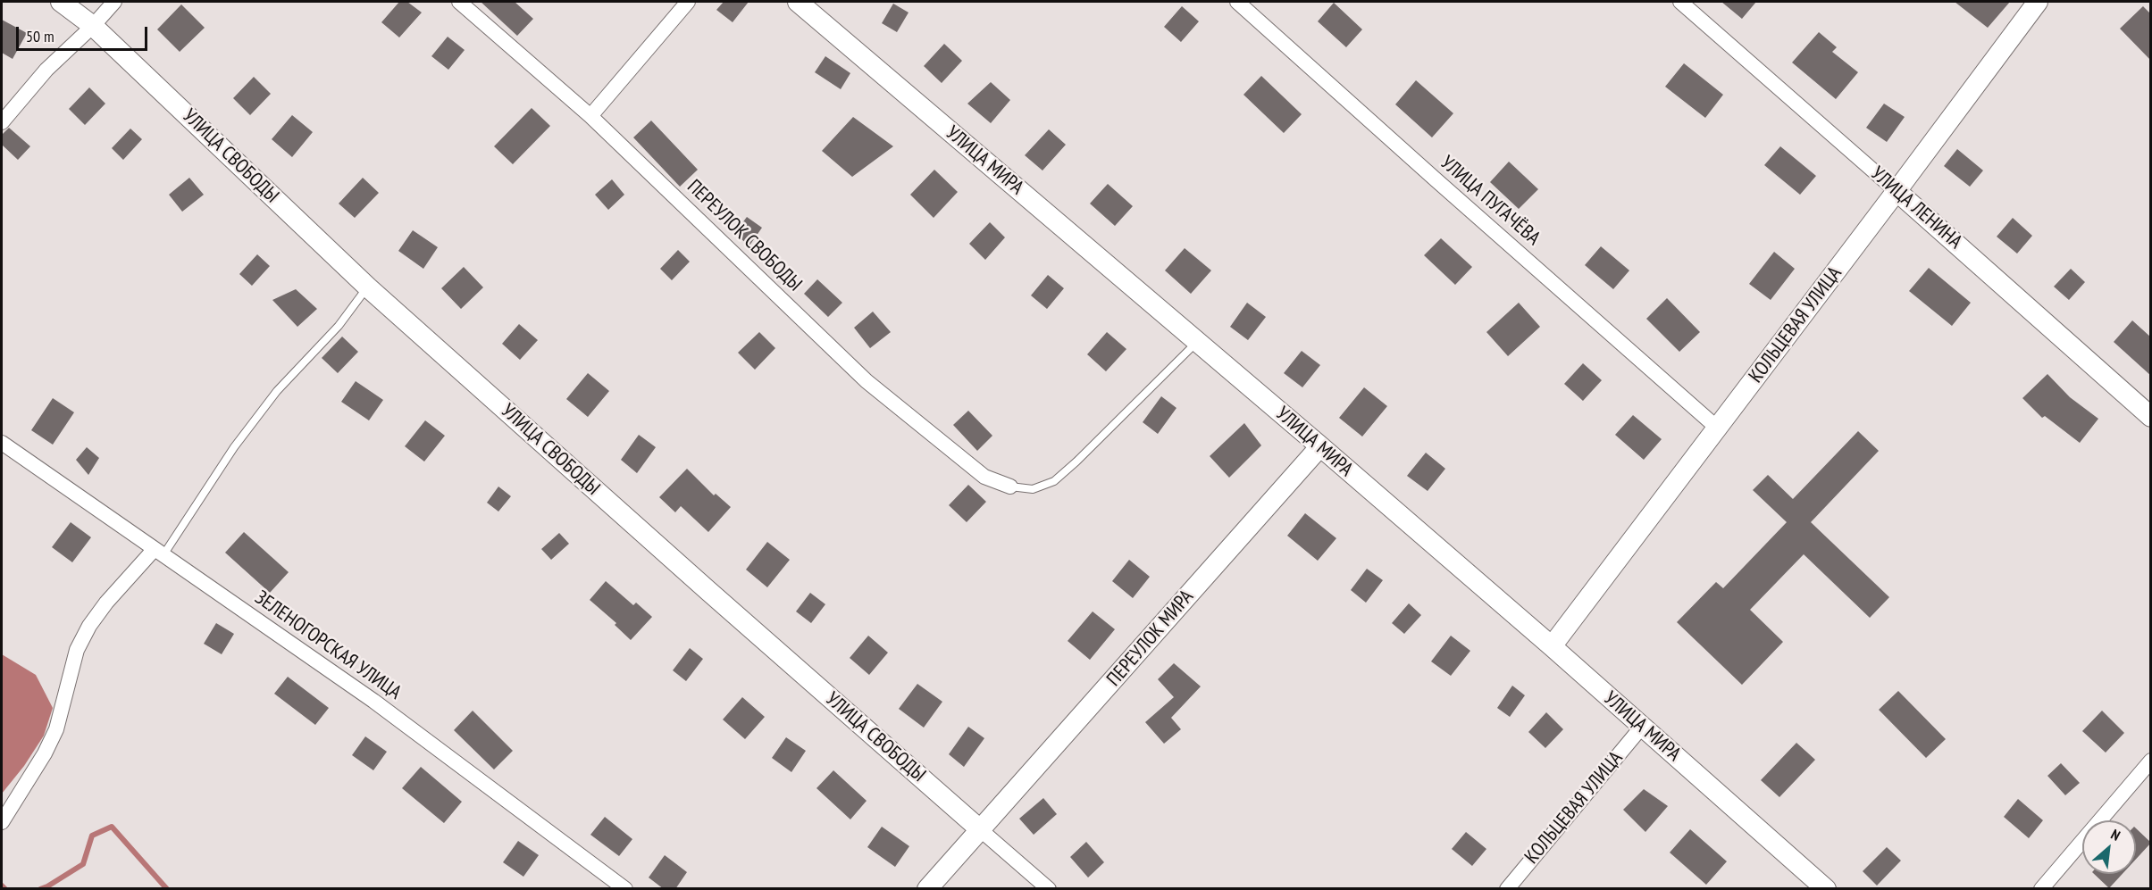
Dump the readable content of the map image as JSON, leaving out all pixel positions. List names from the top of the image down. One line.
{"streets":{"street":["УЛИЦА СВОБОДЫ","УЛИЦА МИРА","УЛИЦА ПУГАЧЁВА","УЛИЦА ЛЕНИНА","ПЕРЕУЛОК СВОБОДЫ","КОЛЬЦЕВАЯ УЛИЦА","ПЕРЕУЛОК МИРА","ЗЕЛЕНОГОРСКАЯ УЛИЦА"]},"crossings":[["УЛИЦА СВОБОДЫ","ПЕРЕУЛОК МИРА"],["УЛИЦА МИРА","КОЛЬЦЕВАЯ УЛИЦА"],["УЛИЦА МИРА","ПЕРЕУЛОК МИРА"],["УЛИЦА ПУГАЧЁВА","КОЛЬЦЕВАЯ УЛИЦА"],["УЛИЦА ЛЕНИНА","КОЛЬЦЕВАЯ УЛИЦА"]],"scale_bar":"50 m","north":"top right"}
